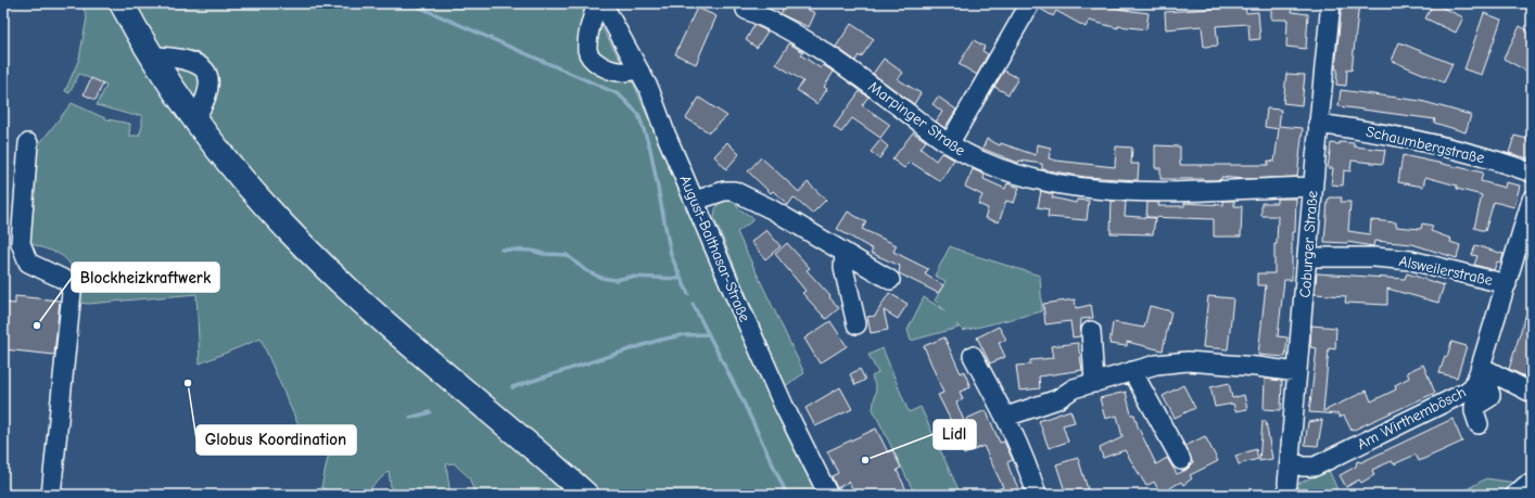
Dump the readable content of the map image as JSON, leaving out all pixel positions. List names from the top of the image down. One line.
{"streets":{"street":["Marpinger Straße","Schaumbergstraße","Coburger Straße","August-Balthasar-Straße","Alsweilerstraße","Am Wirthembösch"]},"crossings":[["Marpinger Straße","Coburger Straße"],["Schaumbergstraße","Coburger Straße"],["Coburger Straße","Alsweilerstraße"],["Coburger Straße","Am Wirthembösch"],["Alsweilerstraße","Am Wirthembösch"]],"places":["Blockheizkraftwerk","Globus Koordination","Lidl"]}
